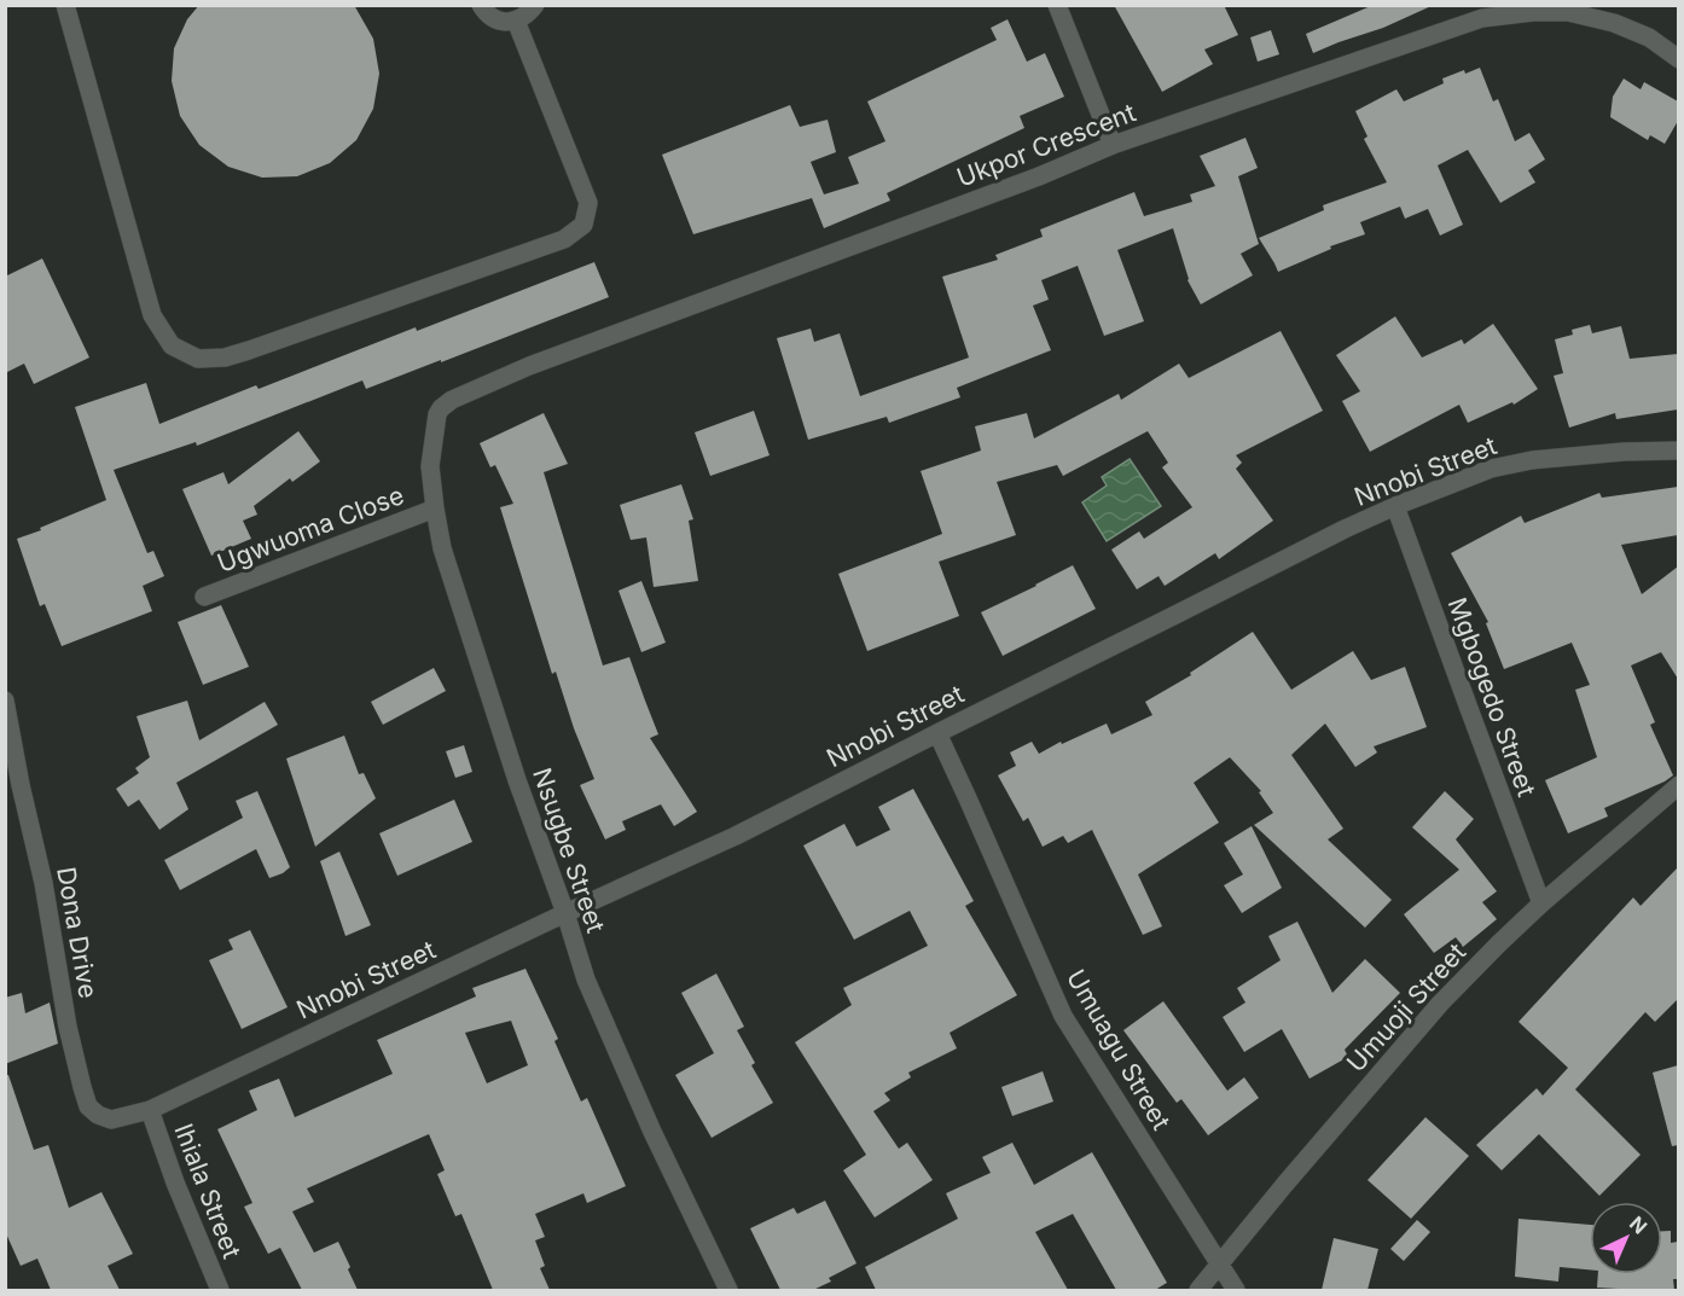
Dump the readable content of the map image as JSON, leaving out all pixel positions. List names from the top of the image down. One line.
{"streets":{"street":["Ukpor Crescent","Nnobi Street","Ugwuoma Close","Mgbogedo Street","Nsugbe Street","Dona Drive","Umuoji Street","Umuagu Street","Ihiala Street"]},"crossings":[["Ukpor Crescent","Nsugbe Street"],["Nnobi Street","Mgbogedo Street"],["Nnobi Street","Nsugbe Street"],["Nnobi Street","Dona Drive"],["Nnobi Street","Umuagu Street"],["Nnobi Street","Ihiala Street"],["Ugwuoma Close","Nsugbe Street"],["Mgbogedo Street","Umuoji Street"],["Dona Drive","Ihiala Street"],["Umuoji Street","Umuagu Street"]],"north":"top right"}
